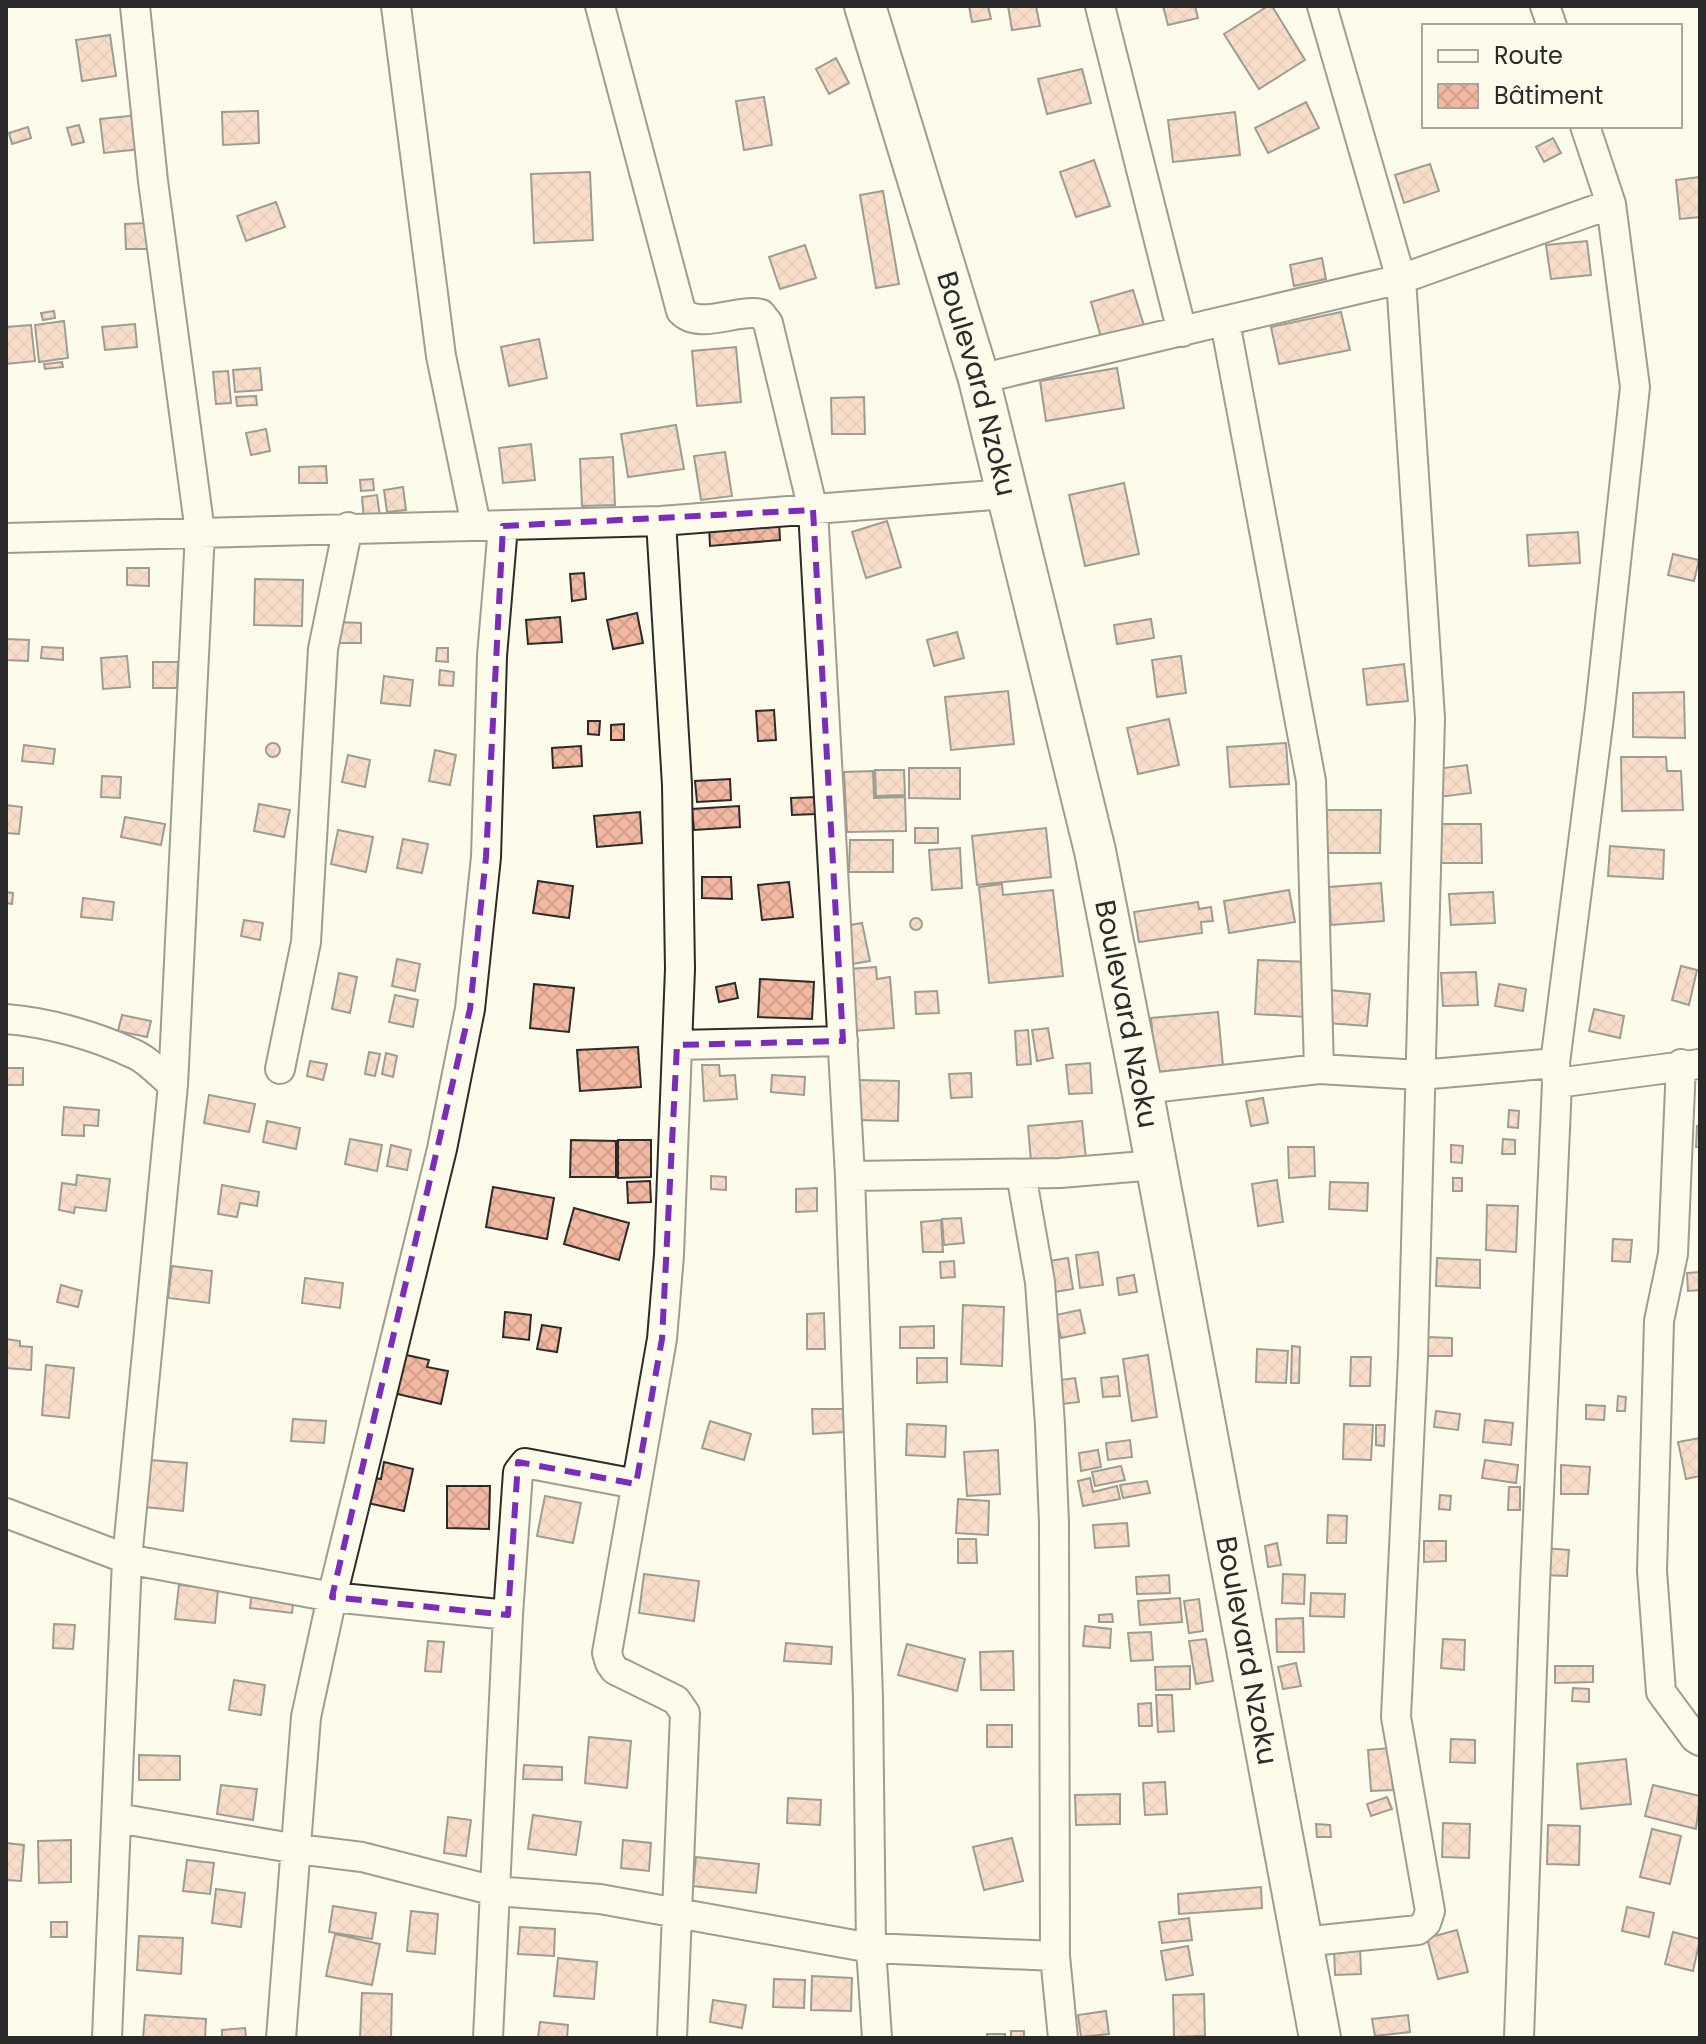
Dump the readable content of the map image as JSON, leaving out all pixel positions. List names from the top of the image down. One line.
{"streets":{"street":["Boulevard Nzoku"]},"legend":["Route","Bâtiment"]}
